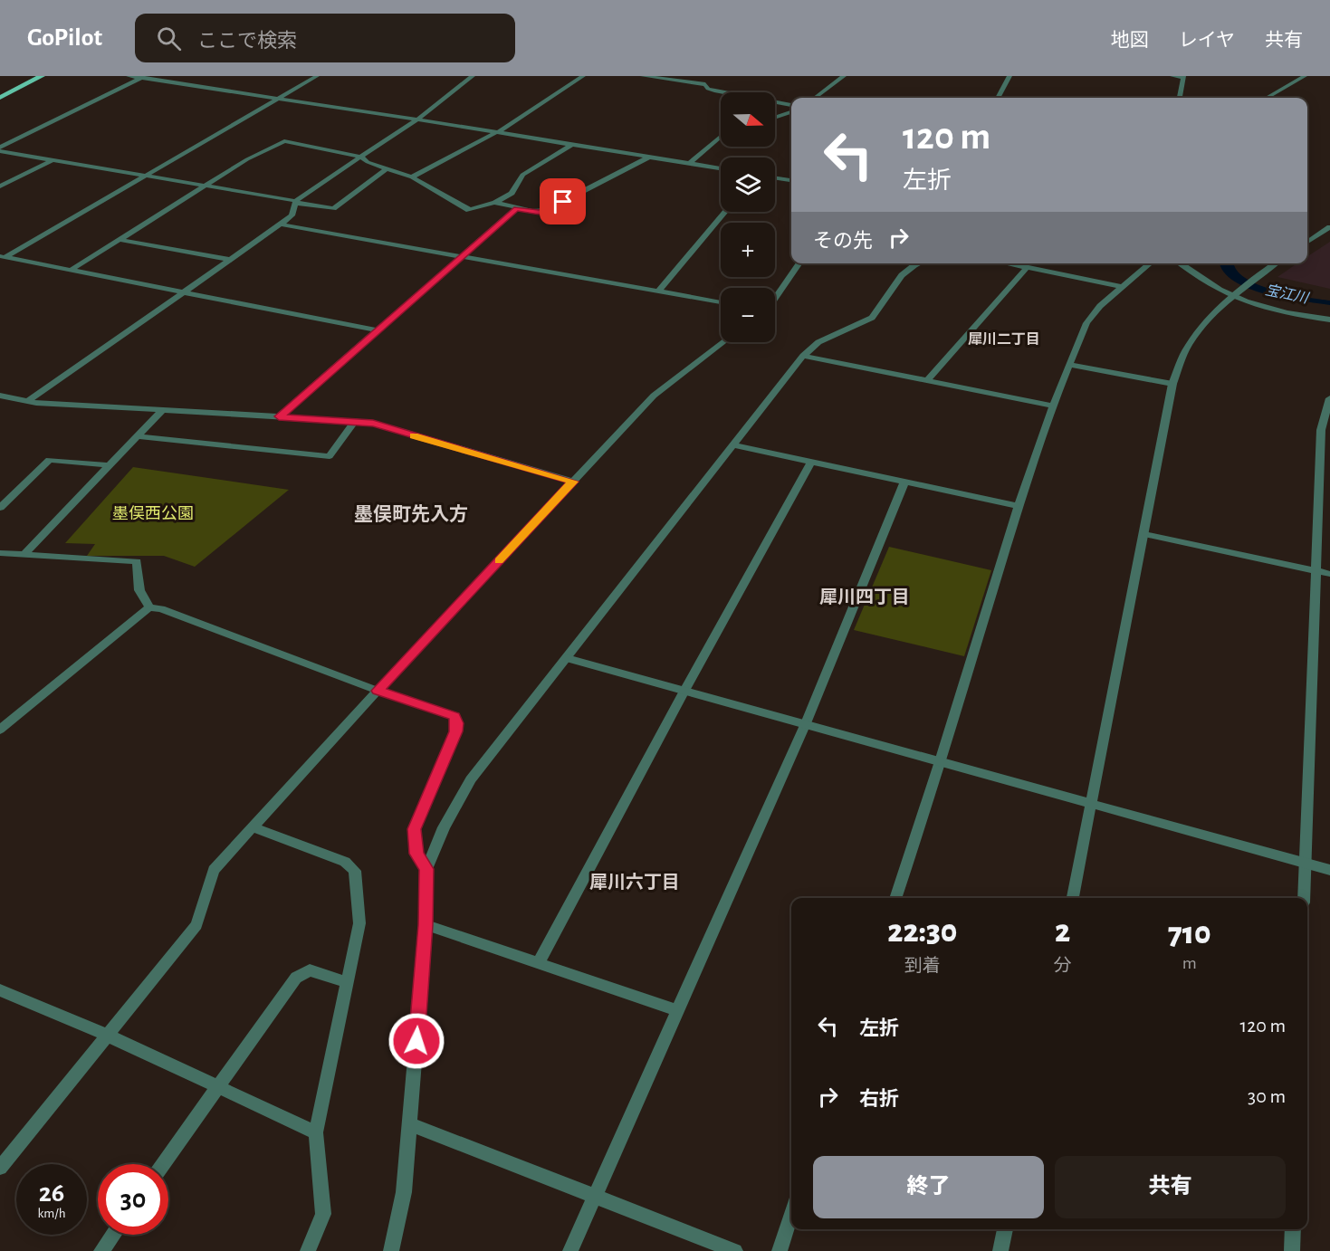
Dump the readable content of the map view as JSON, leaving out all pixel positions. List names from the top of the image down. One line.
{"districts":["犀川二丁目","墨俣町先入方","犀川四丁目","犀川六丁目"],"water":["宝江川"],"parks":["墨俣西公園"],"north":"right","page":{"header":"GoPilot","search":"ここで検索","nav":["地図","レイヤ","共有"],"map_buttons":["+","−"],"turn":["120 m","左折"],"then":"その先","eta":["22:30","到着","2","分","710","m"],"list":[{"name":"左折","value":"120 m"},{"name":"右折","value":"30 m"}],"buttons":["終了","共有"],"speed":"26 km/h","limit":"30"}}
